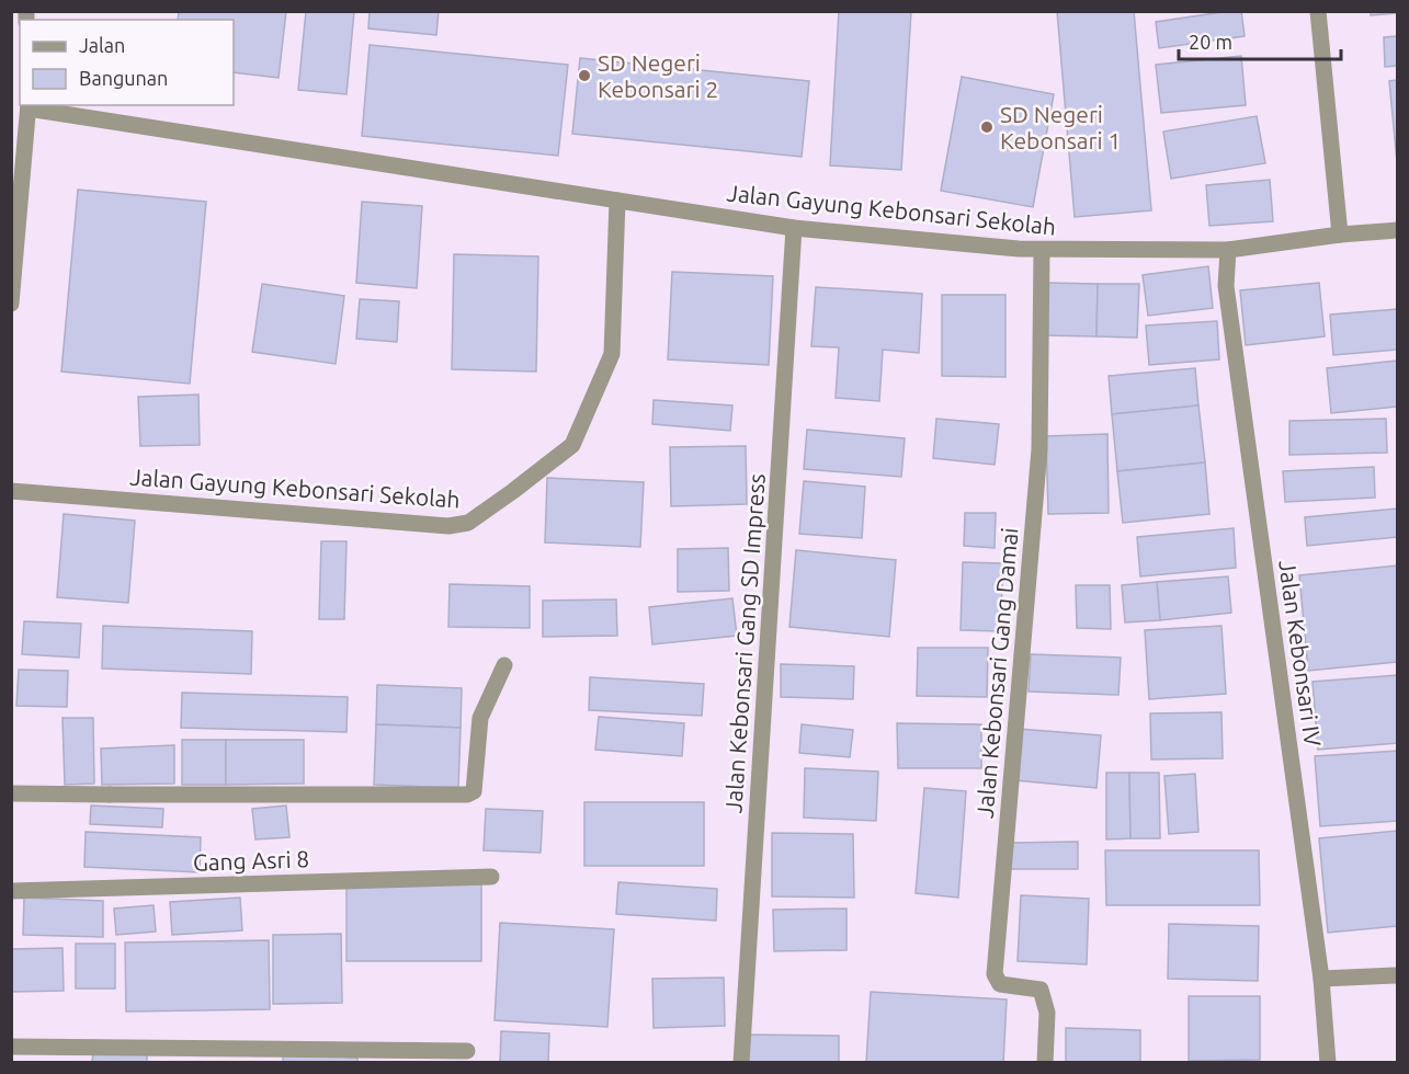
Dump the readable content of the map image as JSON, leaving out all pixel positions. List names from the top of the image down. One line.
{"streets":{"street":["Jalan Gayung Kebonsari Sekolah","Jalan Kebonsari Gang SD Impress","Jalan Kebonsari IV","Jalan Kebonsari Gang Damai","Gang Asri 8"]},"crossings":[["Jalan Gayung Kebonsari Sekolah","Jalan Kebonsari Gang SD Impress"],["Jalan Gayung Kebonsari Sekolah","Jalan Kebonsari IV"],["Jalan Gayung Kebonsari Sekolah","Jalan Kebonsari Gang Damai"]],"places":["SD Negeri Kebonsari 2","SD Negeri Kebonsari 1"],"legend":["Jalan","Bangunan"],"scale_bar":"20 m"}
